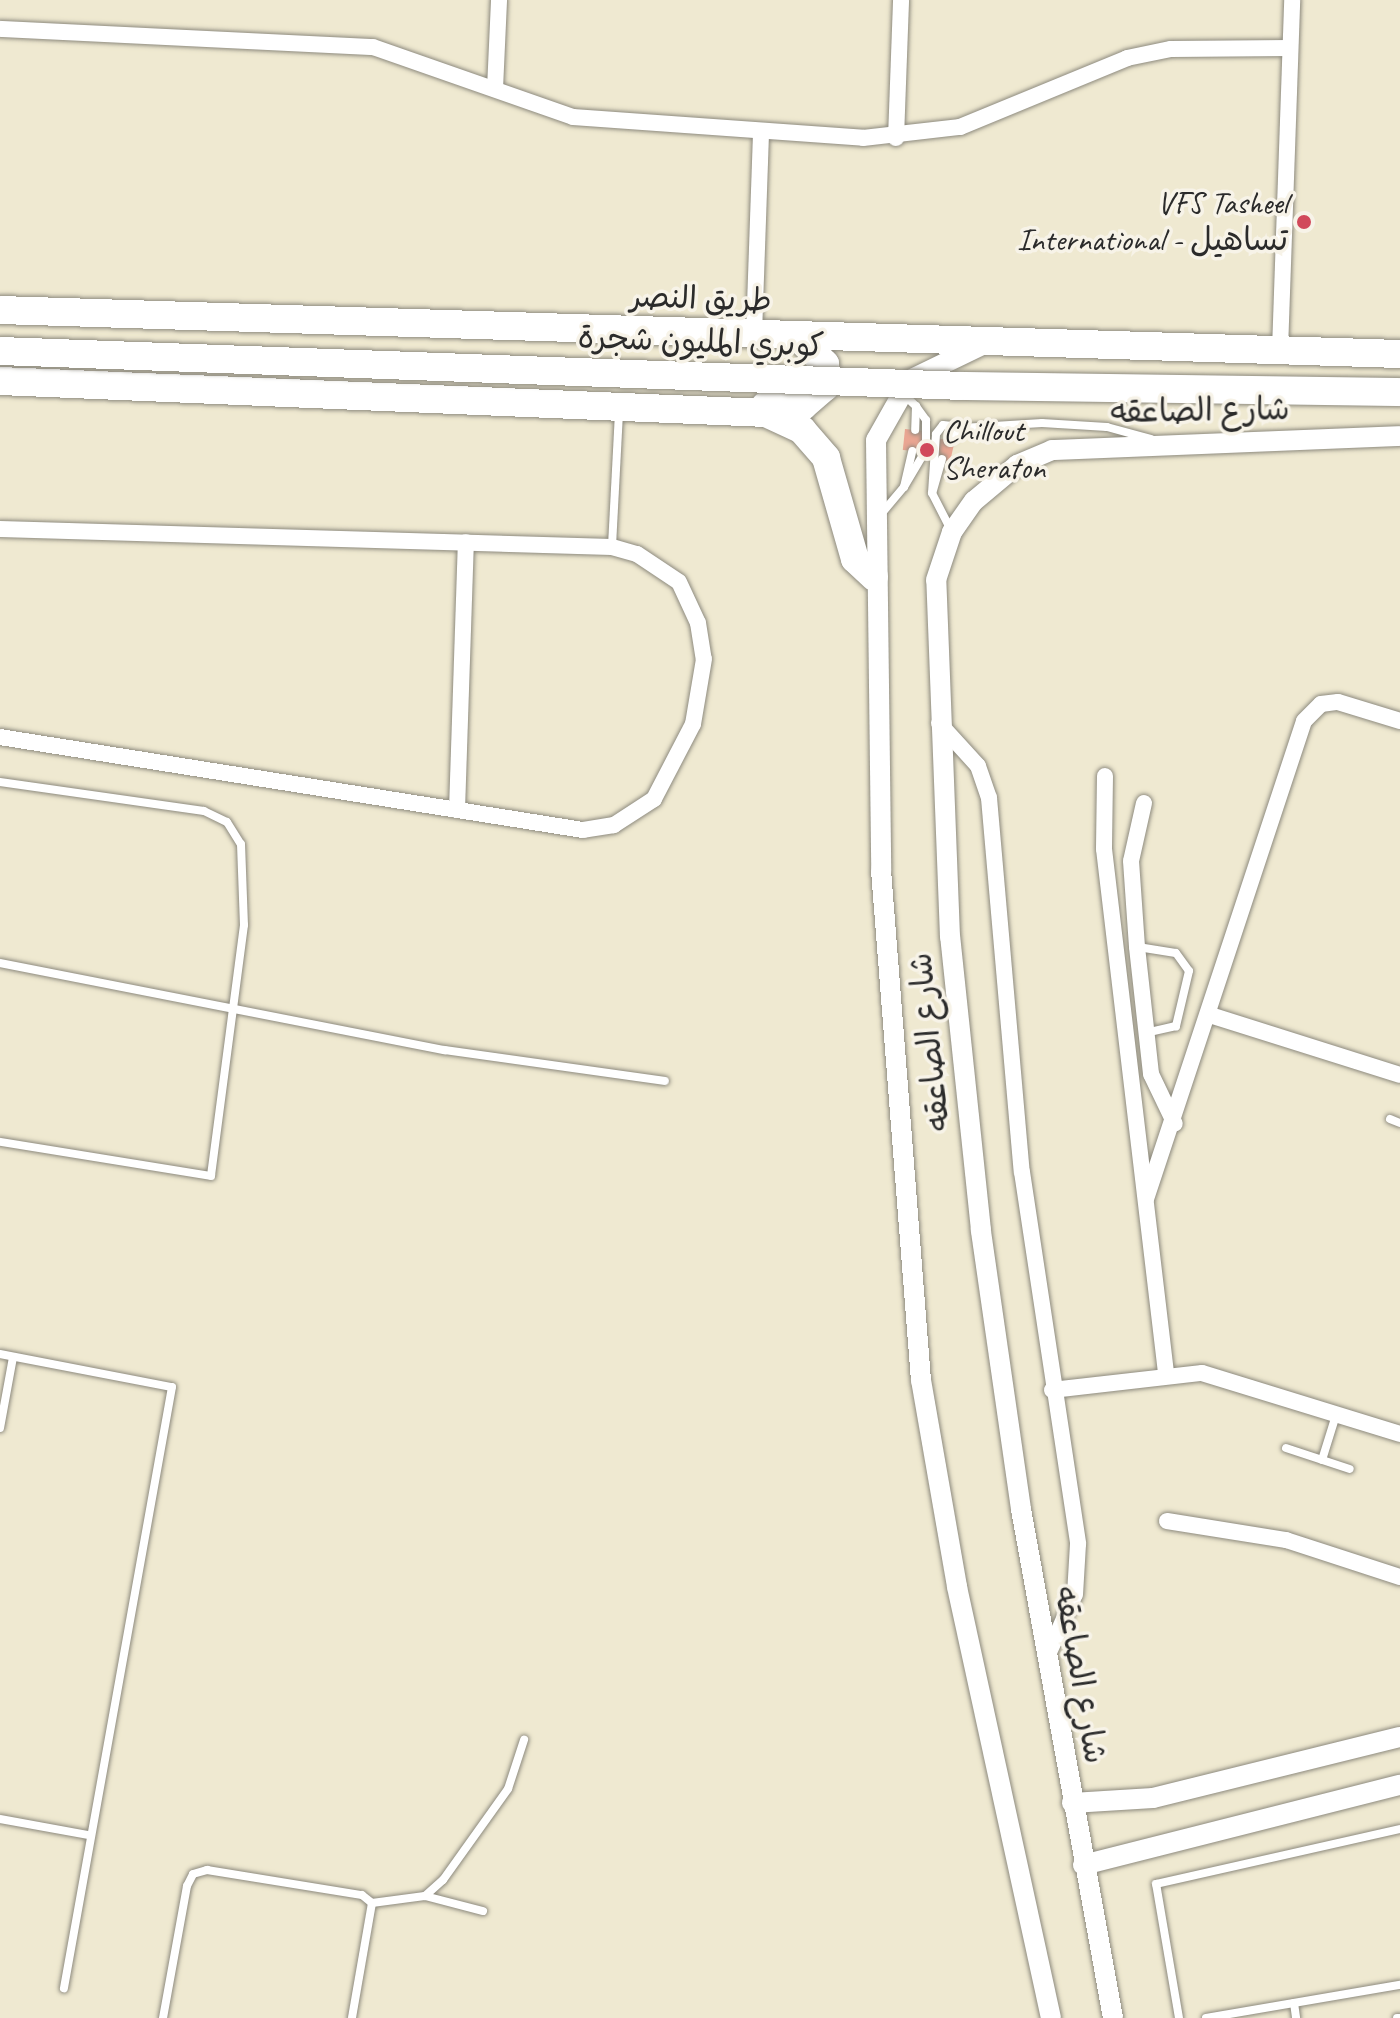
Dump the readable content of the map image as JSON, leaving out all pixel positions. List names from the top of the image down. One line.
{"streets":{"highway":["طريق النصر","كوبري المليون شجرة"],"street":["شارع الصاعقه"]},"crossings":[["طريق النصر","شارع الصاعقه"]],"places":["VFS Tasheel International - تساهيل","Chillout Sheraton"]}
